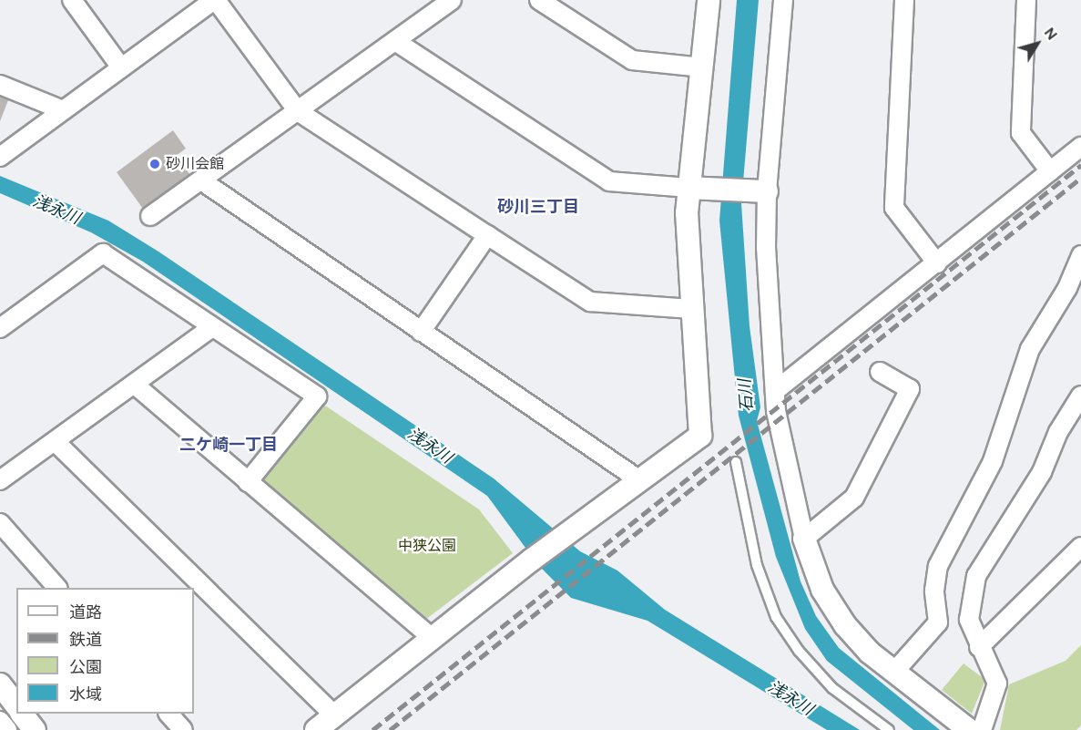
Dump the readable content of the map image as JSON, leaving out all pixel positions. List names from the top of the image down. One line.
{"districts":["砂川三丁目","二ケ崎一丁目"],"water":["浅永川","石川"],"parks":["中狭公園"],"places":["砂川会館"],"legend":["道路","鉄道","公園","水域"],"north":"top right"}
